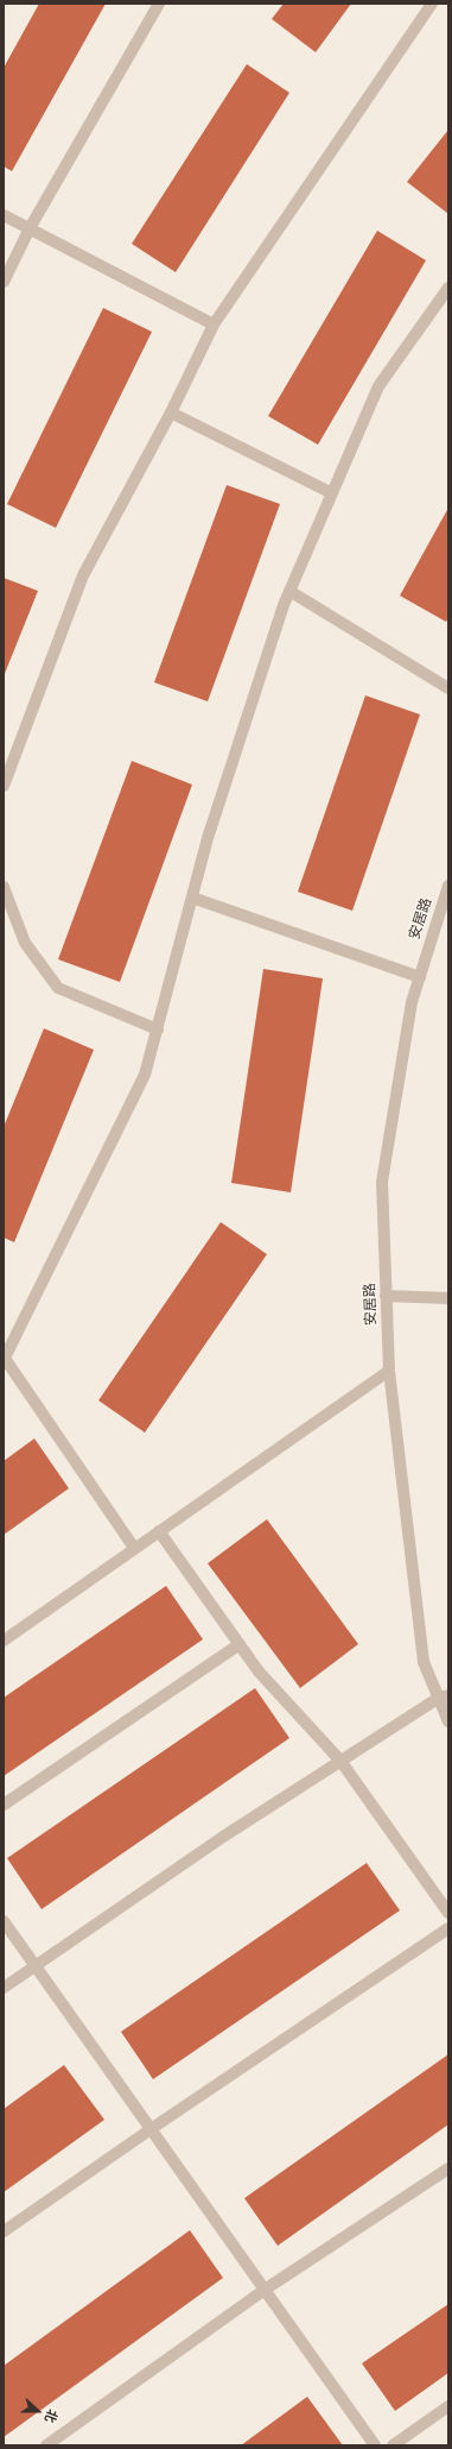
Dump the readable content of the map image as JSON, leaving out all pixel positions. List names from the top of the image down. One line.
{"streets":{"street":["安居路"]},"north":"right"}
